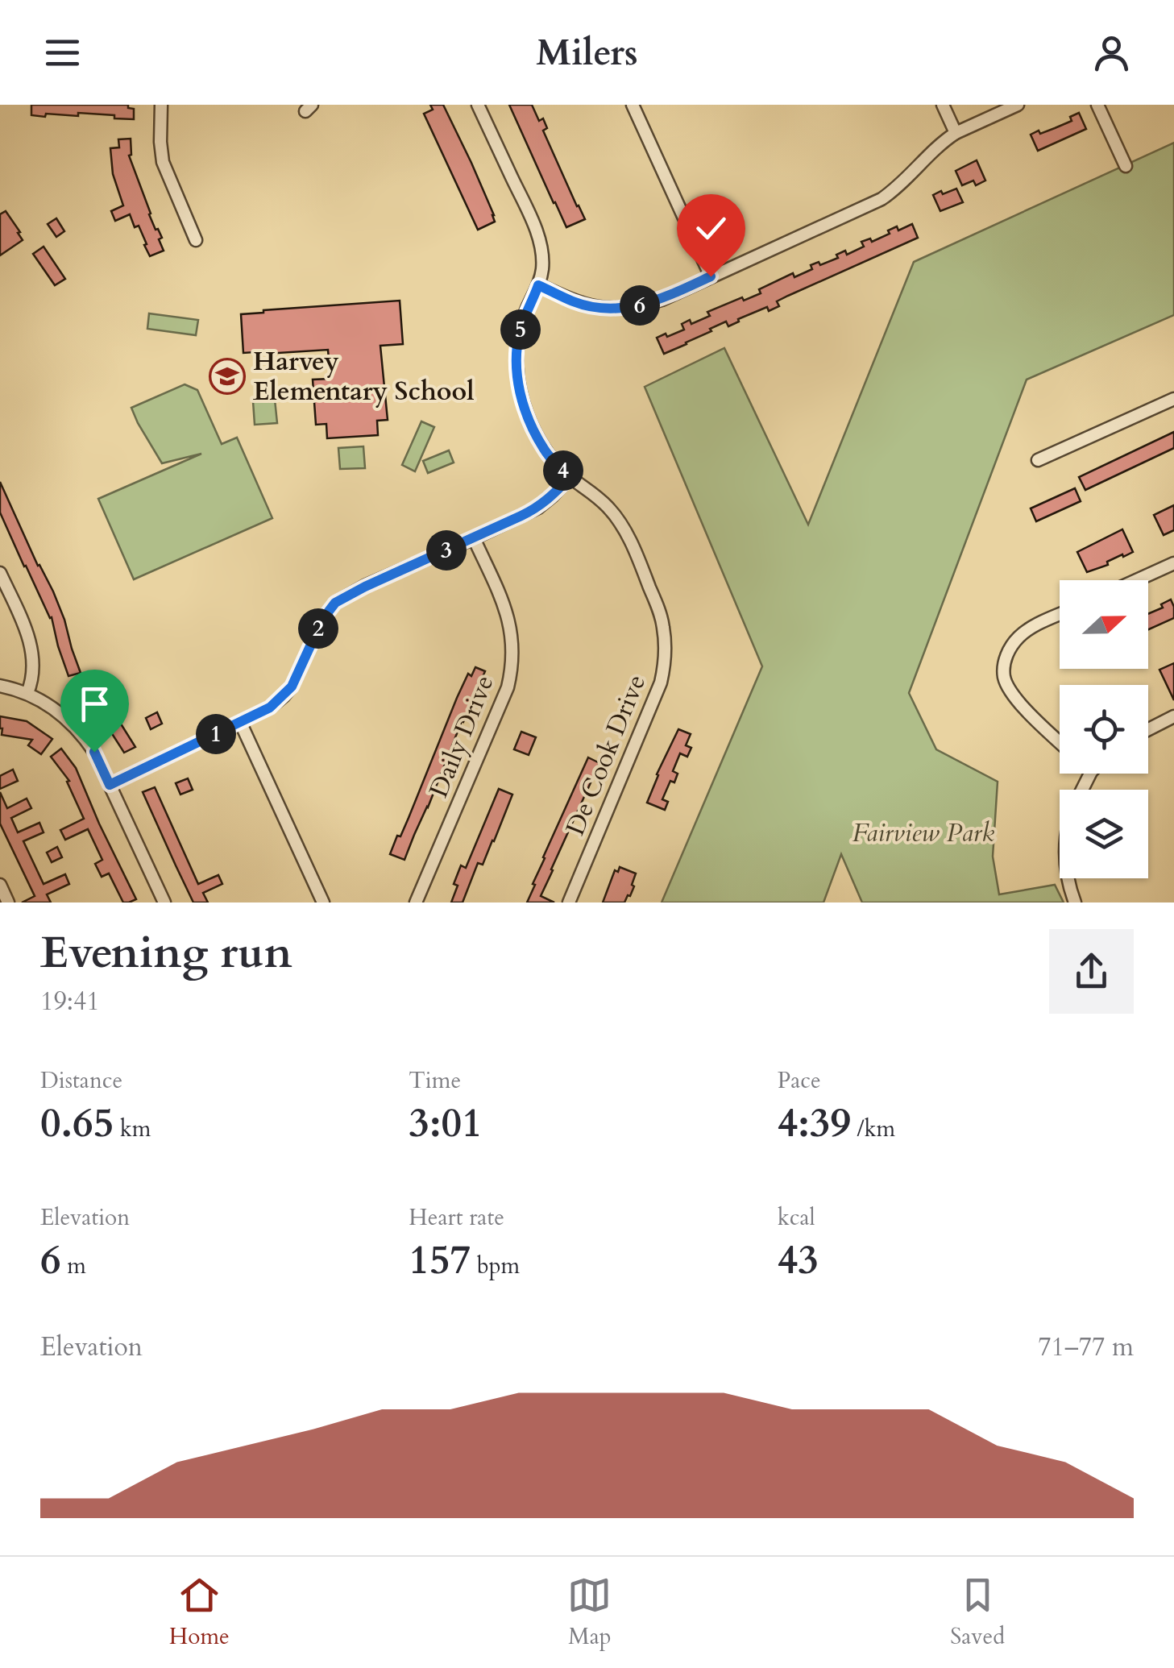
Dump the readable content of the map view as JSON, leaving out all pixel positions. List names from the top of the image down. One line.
{"streets":{"street":["Daily Drive","De Cook Drive"]},"parks":["Fairview Park"],"places":{"school or university":["Harvey Elementary School"]},"north":"right","page":{"header":"Milers","pins":["6","5","4","3","2","1"],"heading":["Evening run","19:41"],"stats":[["Distance","0.65 km"],["Time","3:01"],["Pace","4:39 /km"],["Elevation","6 m"],["Heart rate","157 bpm"],["kcal","43"]],"chart":["Elevation","71–77 m"],"tabs":["Home","Map","Saved"]}}
